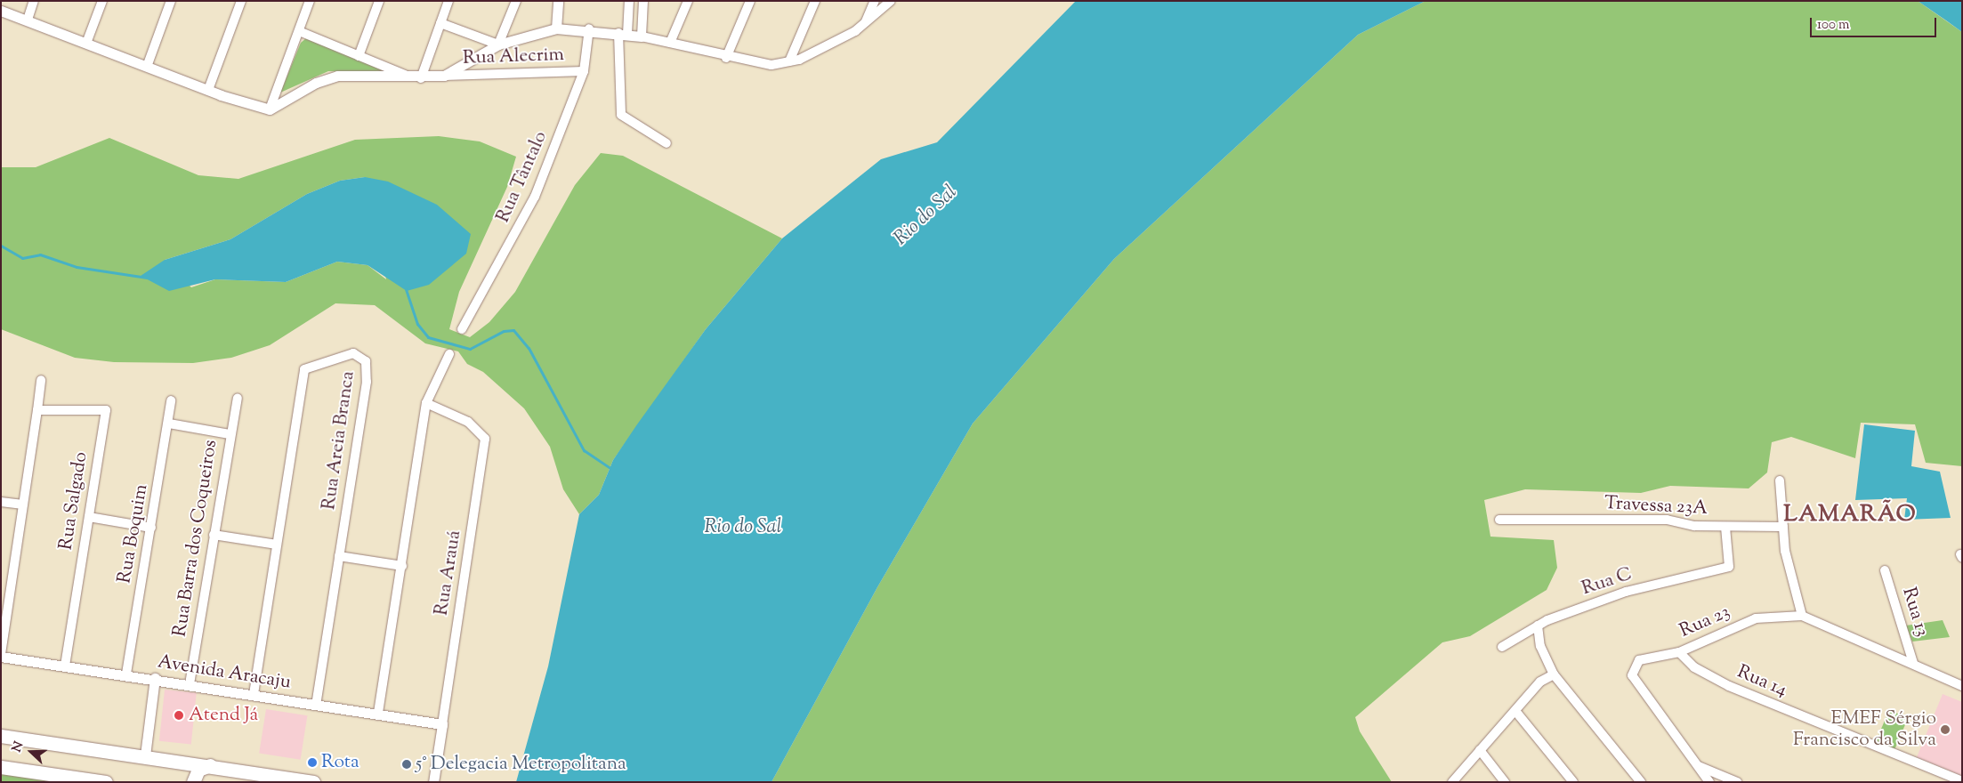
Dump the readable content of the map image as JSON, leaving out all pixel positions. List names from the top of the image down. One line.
{"streets":{"street":["Rua Alecrim","Rua Tântalo","Rua Areia Branca","Rua Salgado","Travessa 23A","Rua Boquim","Rua Barra dos Coqueiros","Rua Arauá","Rua C","Rua 13","Rua 23","Avenida Aracaju","Rua 14"]},"crossings":[["Rua Alecrim","Rua Tântalo"],["Rua Areia Branca","Avenida Aracaju"],["Rua Salgado","Avenida Aracaju"],["Travessa 23A","Rua C"],["Rua Boquim","Avenida Aracaju"],["Rua Barra dos Coqueiros","Avenida Aracaju"],["Rua Arauá","Avenida Aracaju"],["Rua 23","Rua 14"]],"districts":["LAMARÃO"],"water":["Rio do Sal"],"places":["Atend Já","EMEF Sérgio Francisco da Silva","Rota","5° Delegacia Metropolitana"],"scale_bar":"100 m","north":"left"}
